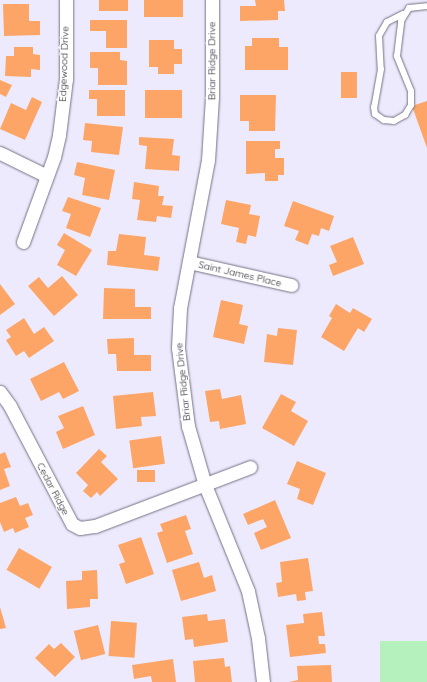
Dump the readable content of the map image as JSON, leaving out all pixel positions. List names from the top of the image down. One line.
{"streets":{"street":["Briar Ridge Drive","Edgewood Drive","Saint James Place","Cedar Ridge"]},"crossings":[["Briar Ridge Drive","Saint James Place"],["Briar Ridge Drive","Cedar Ridge"]]}
